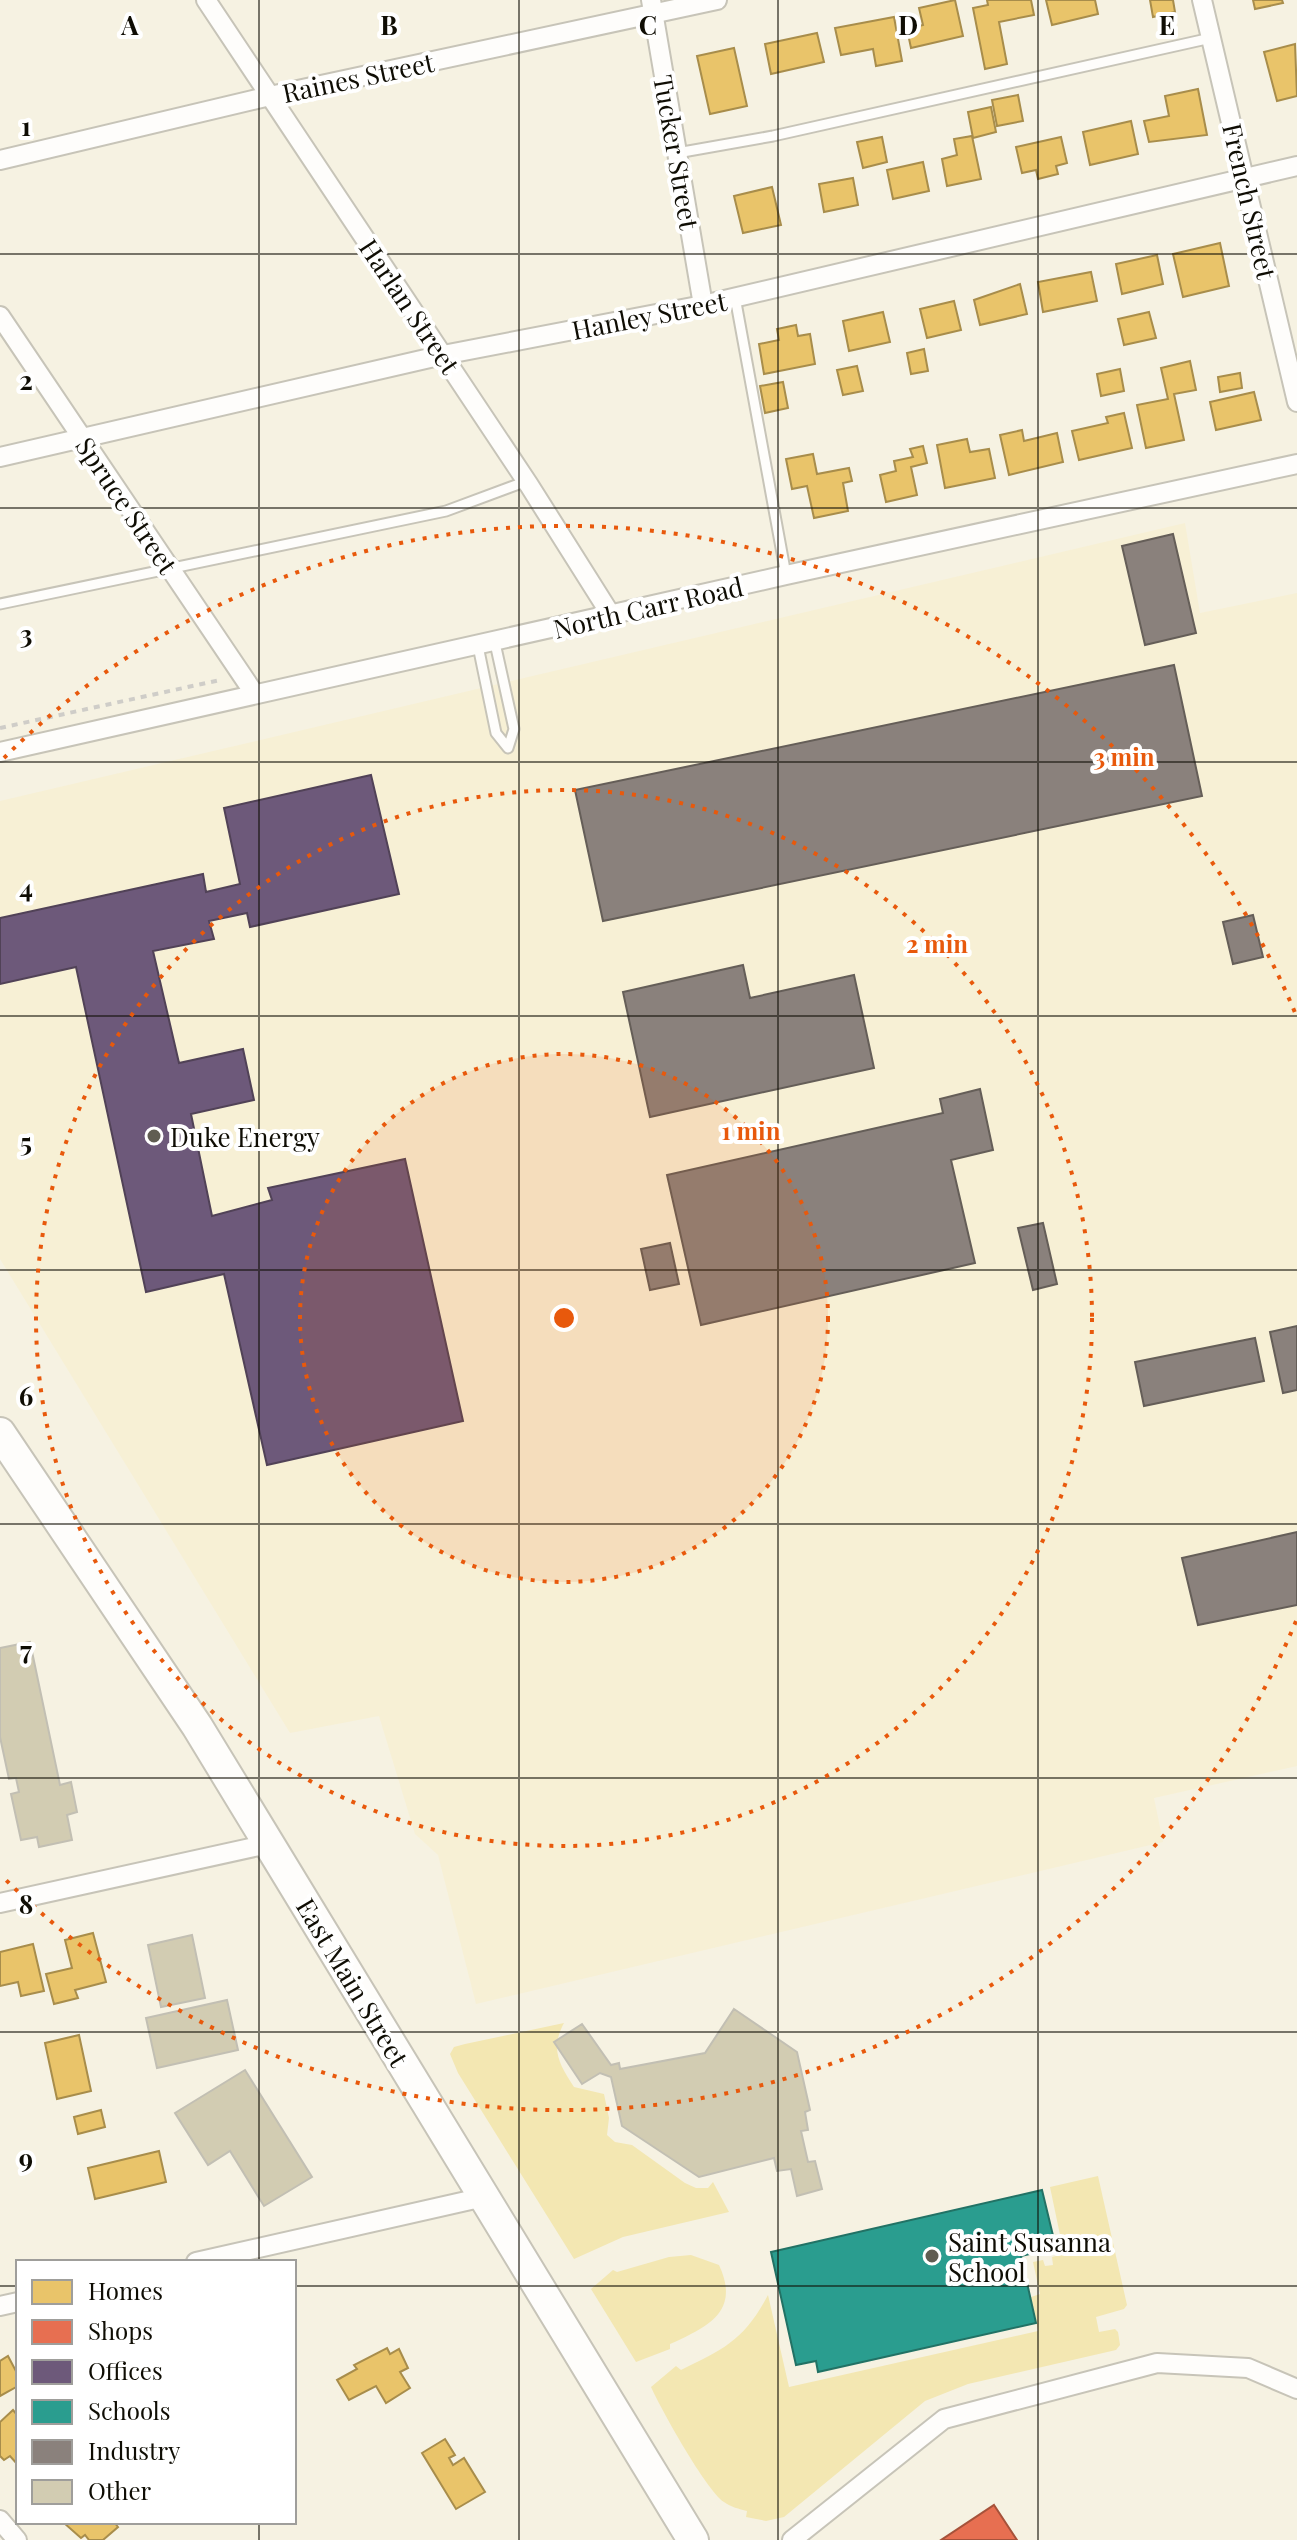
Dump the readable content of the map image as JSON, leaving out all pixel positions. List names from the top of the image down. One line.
{"streets":{"main road":["East Main Street"],"street":["Raines Street","Tucker Street","French Street","Harlan Street","Hanley Street","Spruce Street","North Carr Road"]},"crossings":[["Raines Street","Tucker Street"],["Raines Street","Harlan Street"],["Tucker Street","Hanley Street"],["French Street","Hanley Street"],["Harlan Street","Hanley Street"],["Harlan Street","North Carr Road"],["Hanley Street","Spruce Street"],["Spruce Street","North Carr Road"]],"places":["Duke Energy","Saint Susanna School"],"legend":["Homes","Shops","Offices","Schools","Industry","Other"],"grid":{"columns":["A","B","C","D","E"],"rows":["1","2","3","4","5","6","7","8","9"]},"rings":["3 min","2 min","1 min"]}
